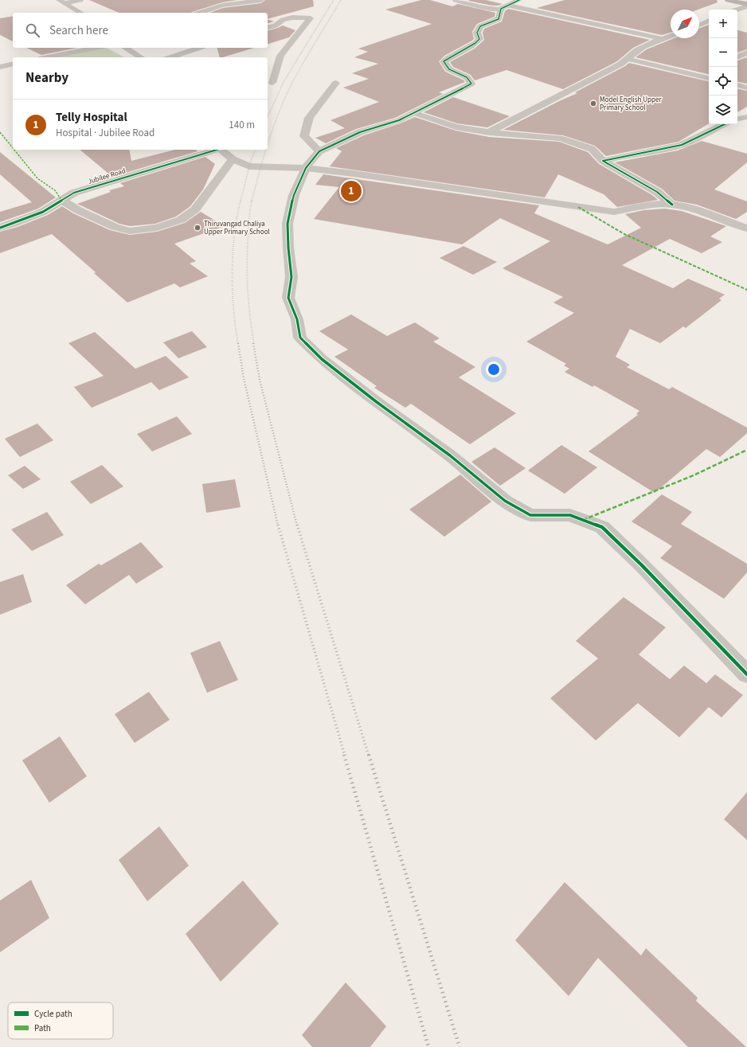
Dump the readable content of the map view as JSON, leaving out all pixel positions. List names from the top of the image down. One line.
{"streets":{"street":["Jubilee Road"]},"places":["Model English Upper Primary School","Thiruvangad Chaliya Upper Primary School"],"legend":["Cycle path","Path"],"north":"top right","page":{"map_buttons":["+","−"],"search":"Search here","heading":"Nearby","list":[{"mark":"1","name":"Telly Hospital","note":"Hospital · Jubilee Road","value":"140 m"}],"pins":"1"}}
